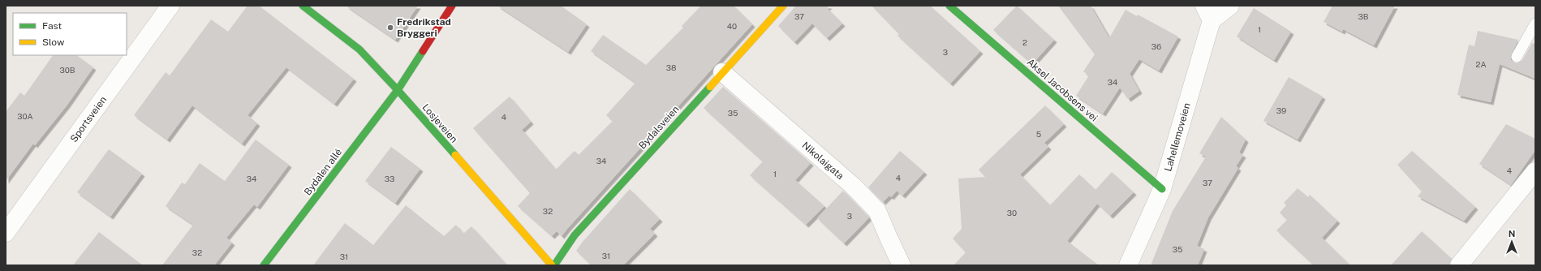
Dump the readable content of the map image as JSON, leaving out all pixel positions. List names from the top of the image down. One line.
{"streets":{"street":["Aksel Jacobsens vei","Sportsveien","Losjeveien","Bydalsveien","Lahellemoveien","Nikolaigata","Bydalen allé"]},"crossings":[["Aksel Jacobsens vei","Lahellemoveien"],["Losjeveien","Bydalen allé"],["Bydalsveien","Nikolaigata"]],"places":["Fredrikstad Bryggeri"],"house_numbers":["37","3B","40","1","2","36","3","2A","38","30B","34","39","35","30A","4","5","34","4","1","4","34","33","37","32","30","3","35","32","31","31"],"legend":["Fast","Slow"],"north":"top"}
